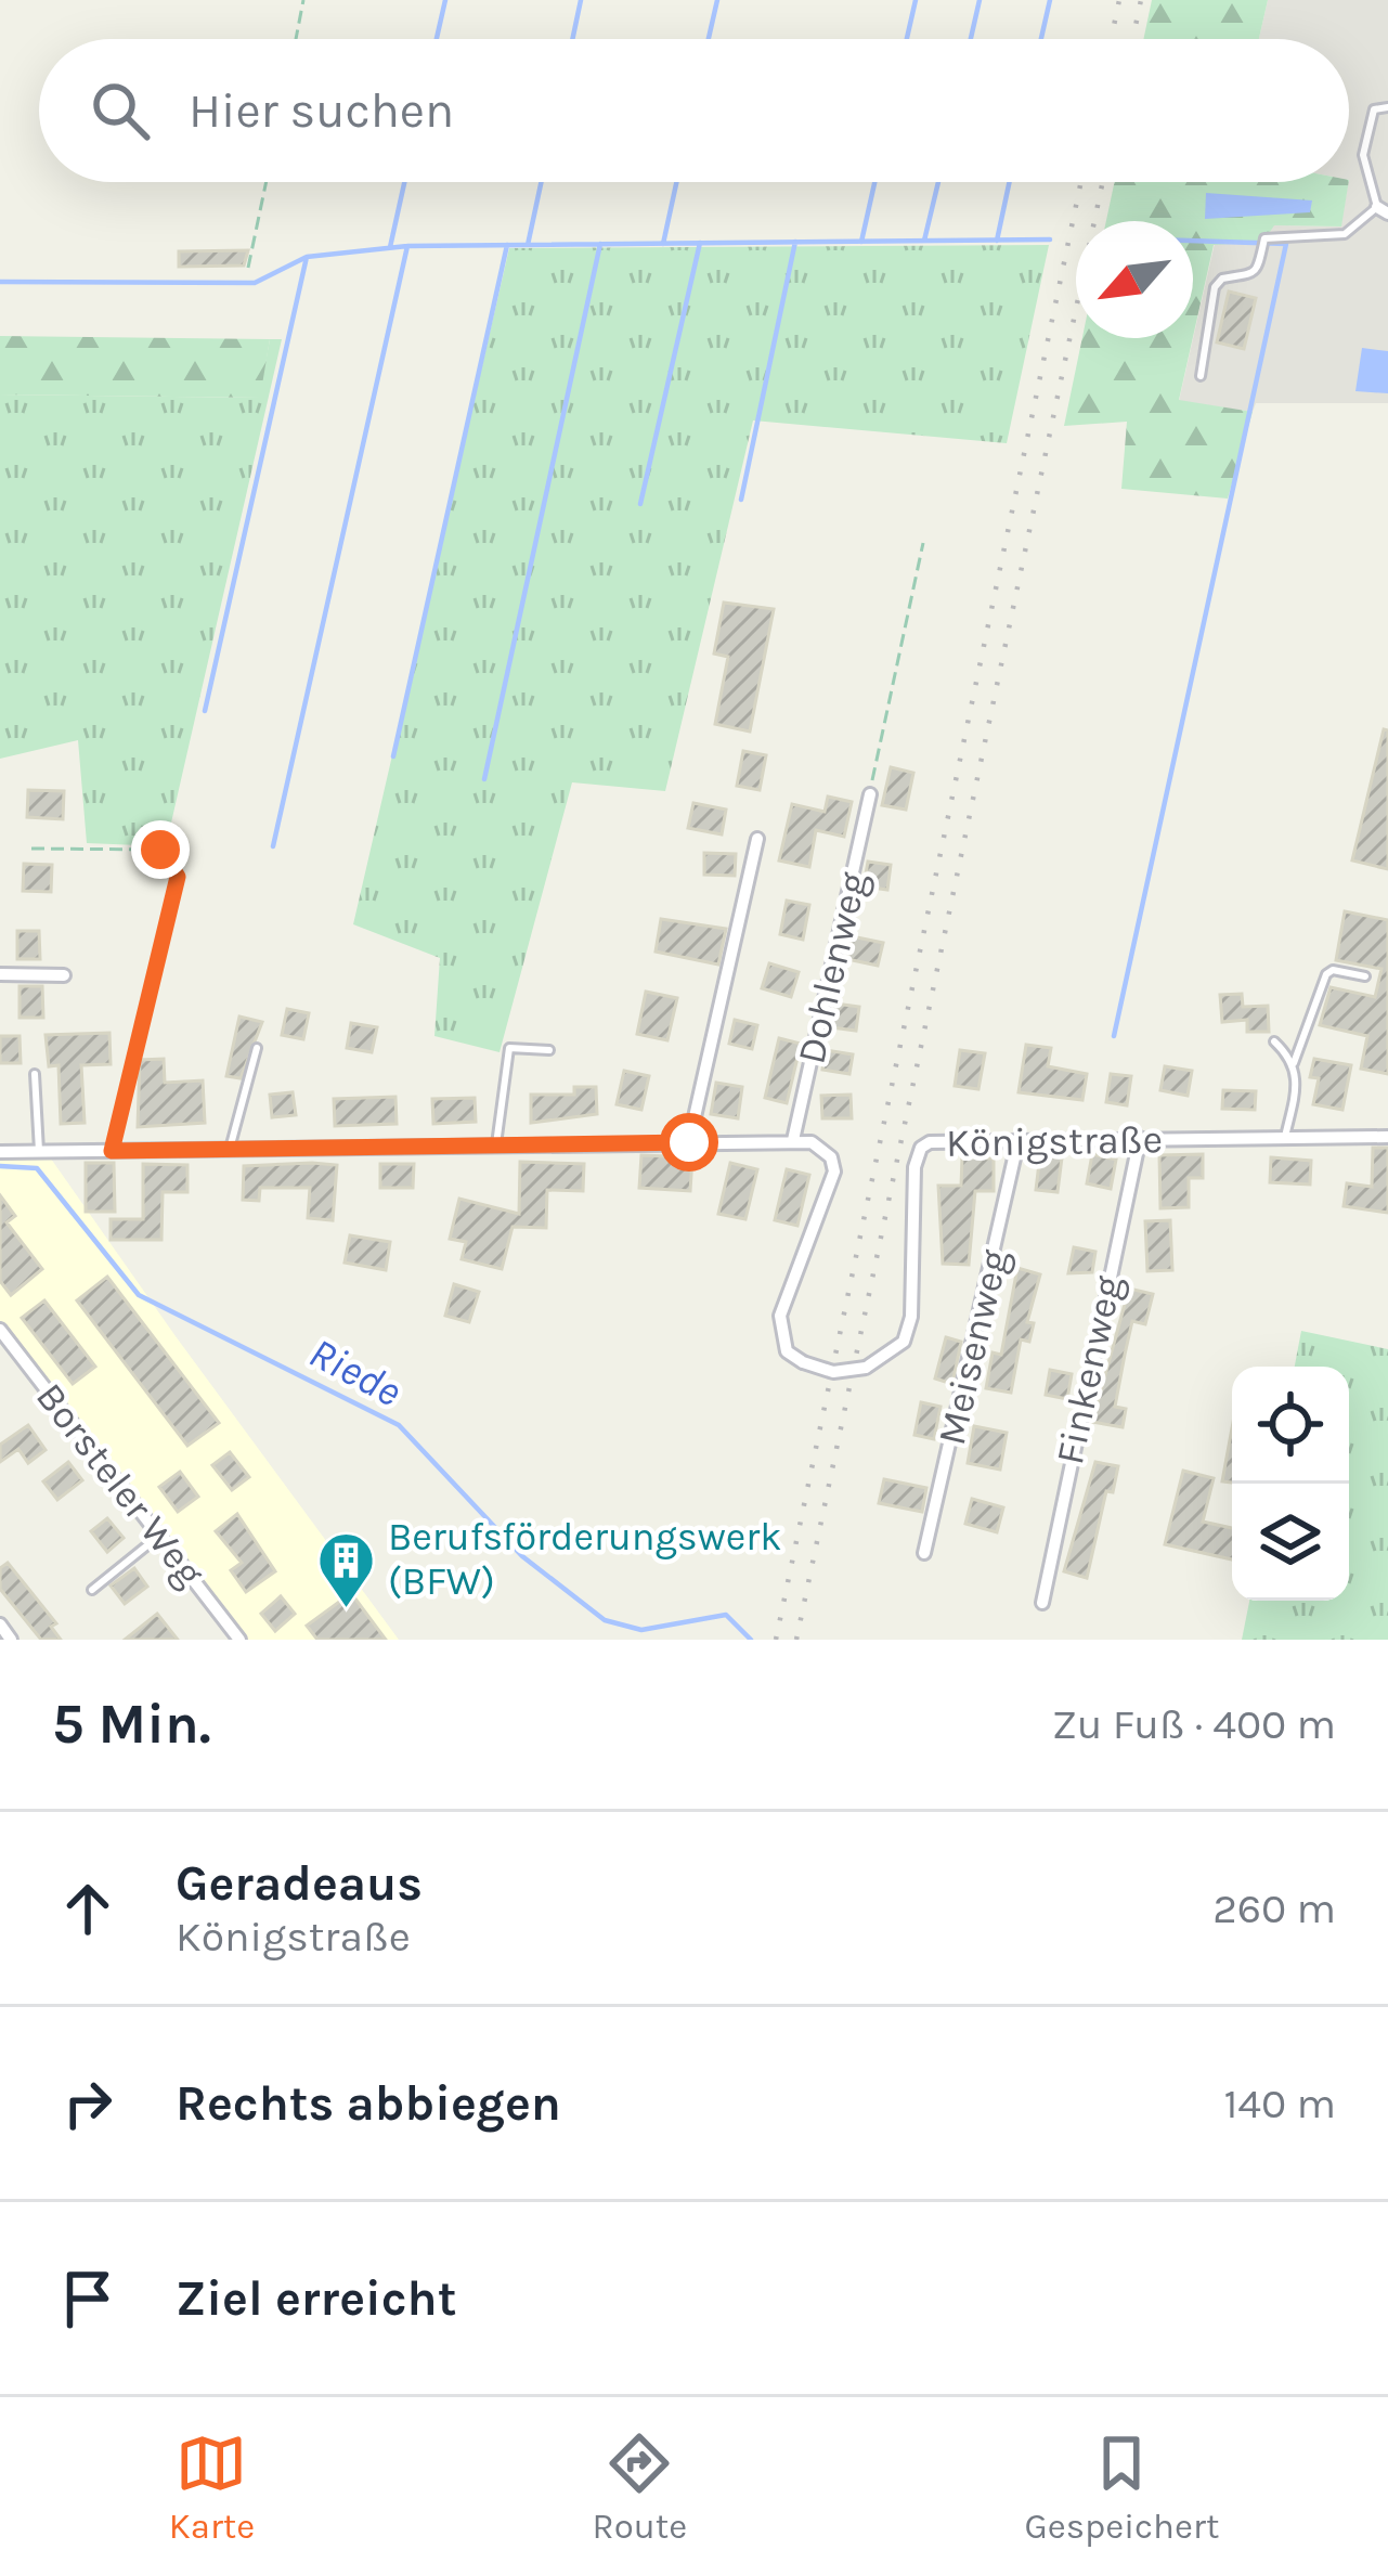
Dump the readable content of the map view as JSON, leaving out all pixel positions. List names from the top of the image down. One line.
{"streets":{"street":["Dohlenweg","Königstraße","Meisenweg","Finkenweg","Borsteler Weg"]},"crossings":[["Dohlenweg","Königstraße"],["Königstraße","Meisenweg"],["Königstraße","Finkenweg"]],"water":["Riede"],"places":{"building":["Berufsförderungswerk (BFW)"]},"north":"bottom left","page":{"search":"Hier suchen","heading":["5 Min.","Zu Fuß · 400 m"],"list":[["Geradeaus","Königstraße","260 m"],["Rechts abbiegen","140 m"],"Ziel erreicht"],"nav":["Karte","Route","Gespeichert"]}}
